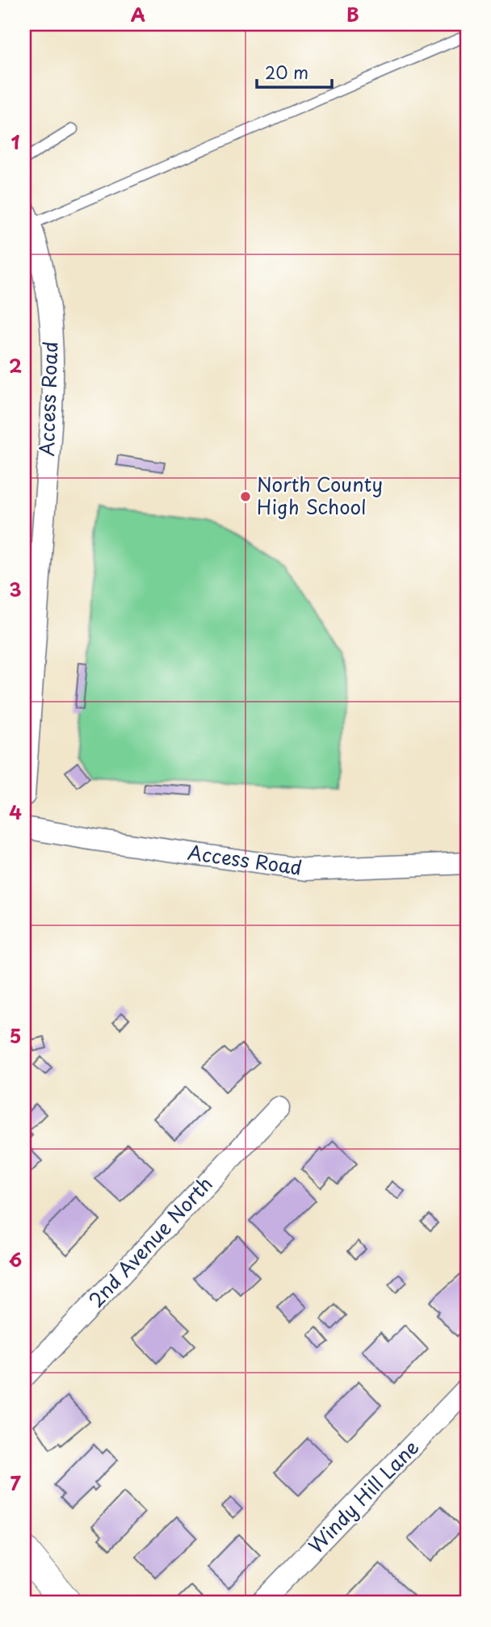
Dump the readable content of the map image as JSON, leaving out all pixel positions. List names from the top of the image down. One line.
{"streets":{"street":["Access Road","2nd Avenue North","Windy Hill Lane"]},"places":["North County High School"],"scale_bar":"20 m","grid":{"columns":["A","B"],"rows":["1","2","3","4","5","6","7"]}}
